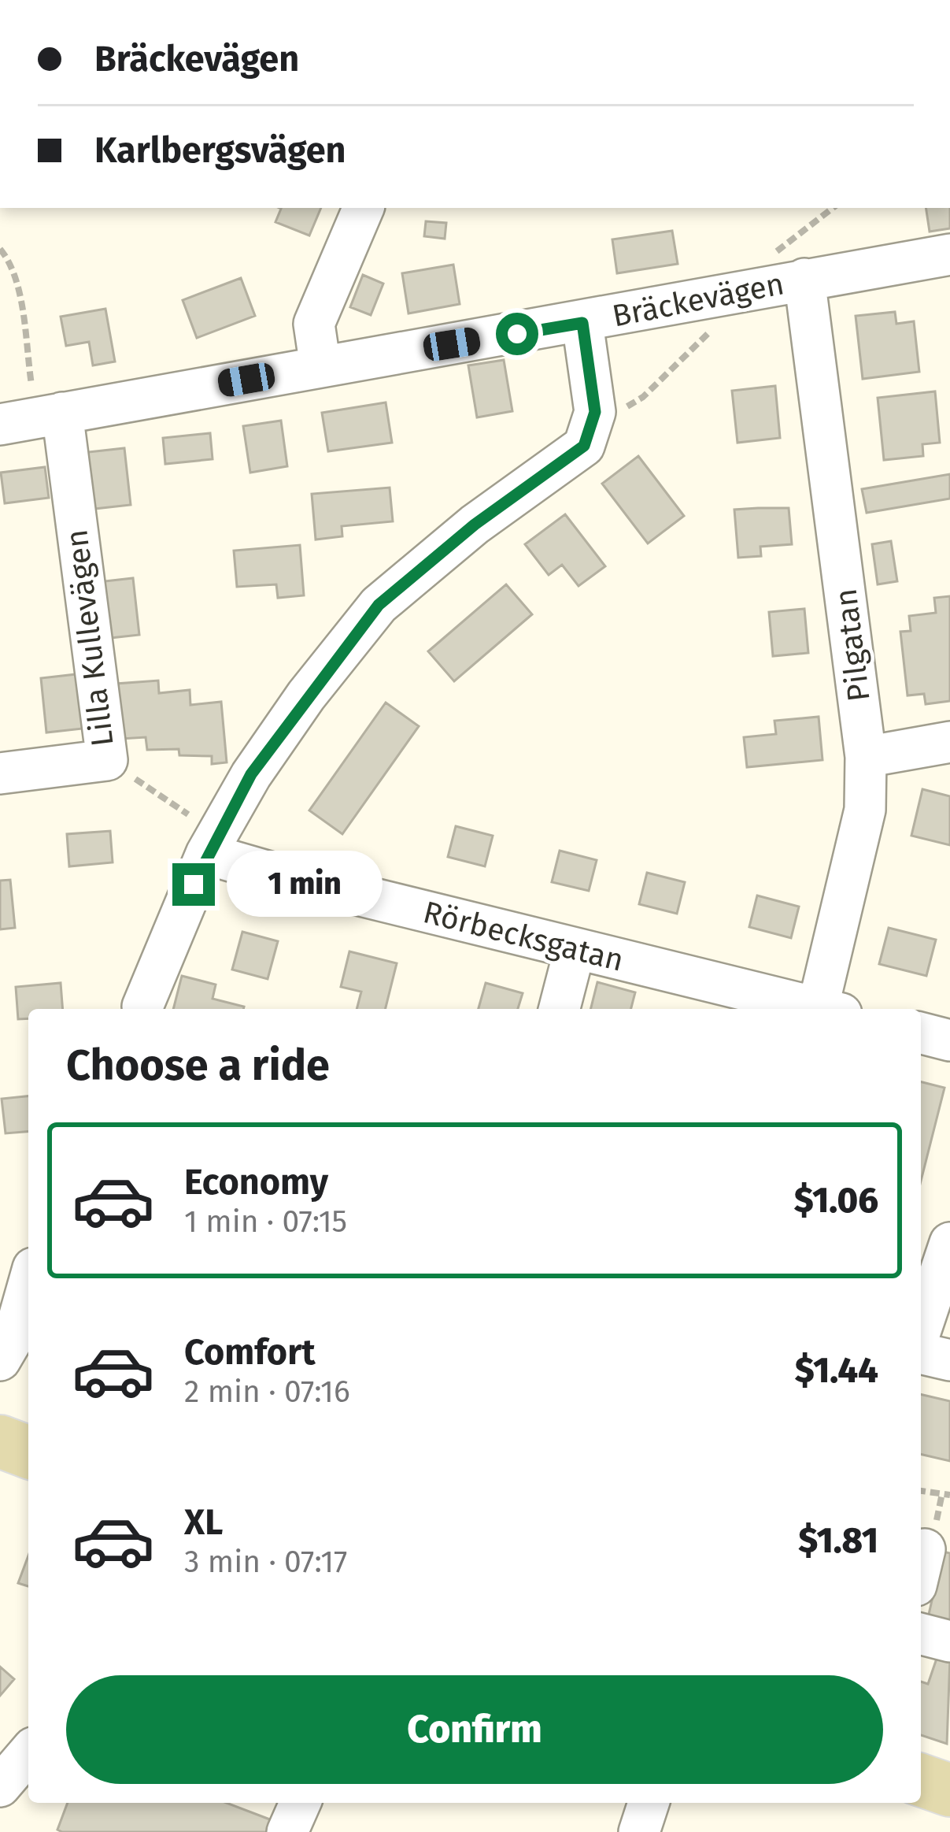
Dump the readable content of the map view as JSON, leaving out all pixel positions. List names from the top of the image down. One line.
{"streets":{"street":["Bräckevägen","Lilla Kullevägen","Pilgatan","Rörbecksgatan"]},"crossings":[["Bräckevägen","Lilla Kullevägen"],["Bräckevägen","Pilgatan"]],"page":{"banner":["Bräckevägen","Karlbergsvägen"],"bubble":"1 min","heading":"Choose a ride","list":[{"name":"Economy","note":"1 min · 07:15","value":"$1.06"},{"name":"Comfort","note":"2 min · 07:16","value":"$1.44"},{"name":"XL","note":"3 min · 07:17","value":"$1.81"}],"buttons":"Confirm"}}
